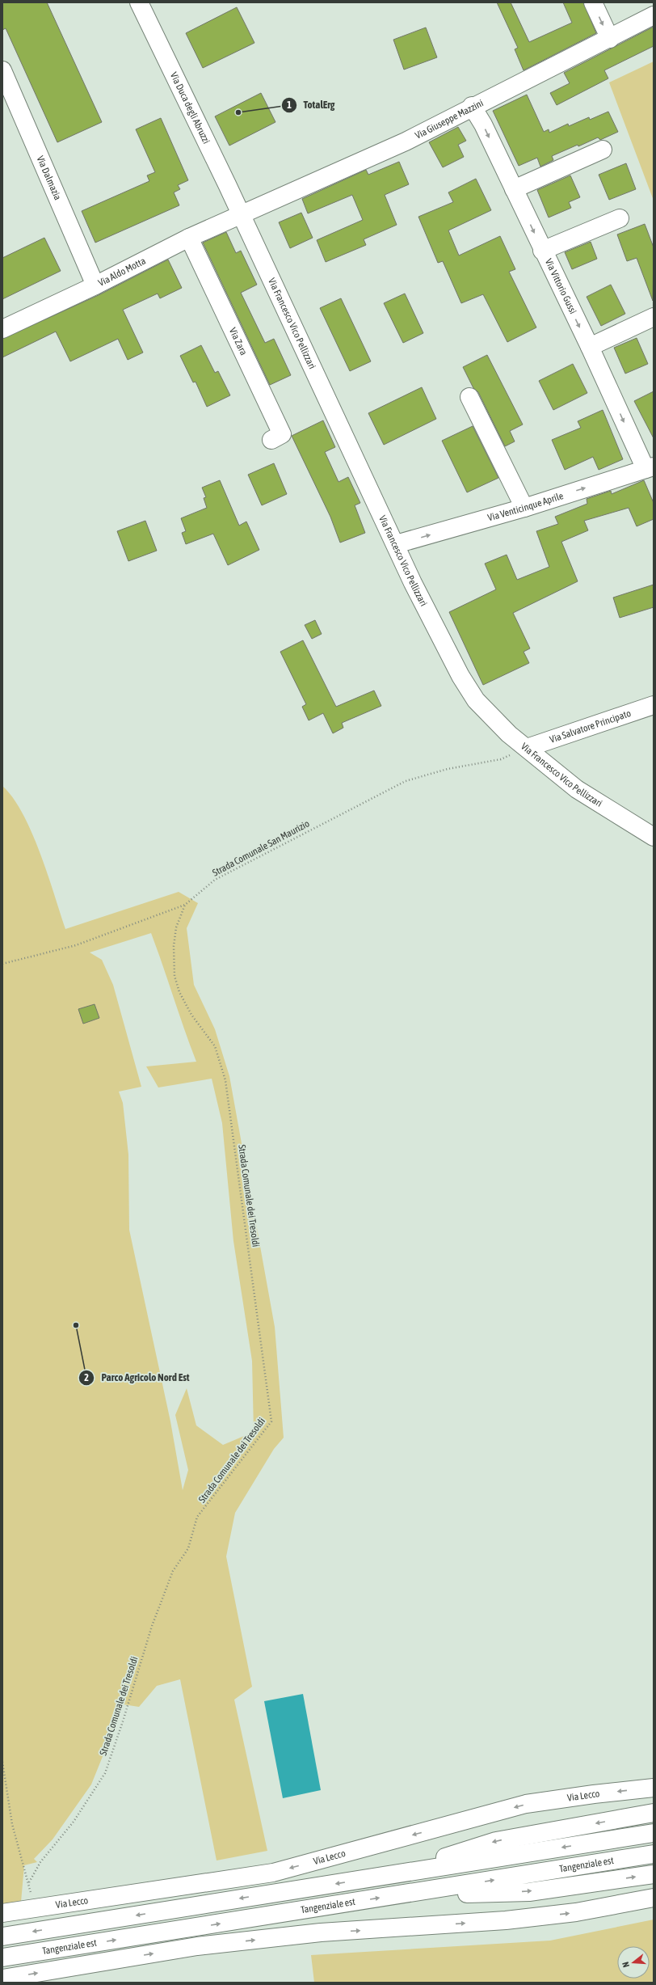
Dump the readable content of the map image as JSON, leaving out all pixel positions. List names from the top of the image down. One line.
{"streets":{"main road":["Via Duca degli Abruzzi","Via Giuseppe Mazzini","Via Dalmazia","Via Aldo Motta","Via Vittorio Gussi","Via Francesco Vico Pellizzari","Via Zara","Via Venticinque Aprile","Via Salvatore Principato","Via Lecco","Tangenziale est"],"path":["Strada Comunale San Maurizio","Strada Comunale dei Tresoldi"]},"crossings":[["Via Duca degli Abruzzi","Via Giuseppe Mazzini"],["Via Duca degli Abruzzi","Via Aldo Motta"],["Via Duca degli Abruzzi","Via Francesco Vico Pellizzari"],["Via Giuseppe Mazzini","Via Aldo Motta"],["Via Giuseppe Mazzini","Via Vittorio Gussi"],["Via Giuseppe Mazzini","Via Francesco Vico Pellizzari"],["Via Dalmazia","Via Aldo Motta"],["Via Aldo Motta","Via Francesco Vico Pellizzari"],["Via Aldo Motta","Via Zara"],["Via Vittorio Gussi","Via Venticinque Aprile"],["Via Francesco Vico Pellizzari","Via Venticinque Aprile"],["Via Francesco Vico Pellizzari","Via Salvatore Principato"],["Via Francesco Vico Pellizzari","Strada Comunale San Maurizio"],["Via Salvatore Principato","Strada Comunale San Maurizio"],["Strada Comunale San Maurizio","Strada Comunale dei Tresoldi"]],"one_way":["Via Venticinque Aprile"],"places":["TotalErg","Parco Agricolo Nord Est"],"north":"left"}
